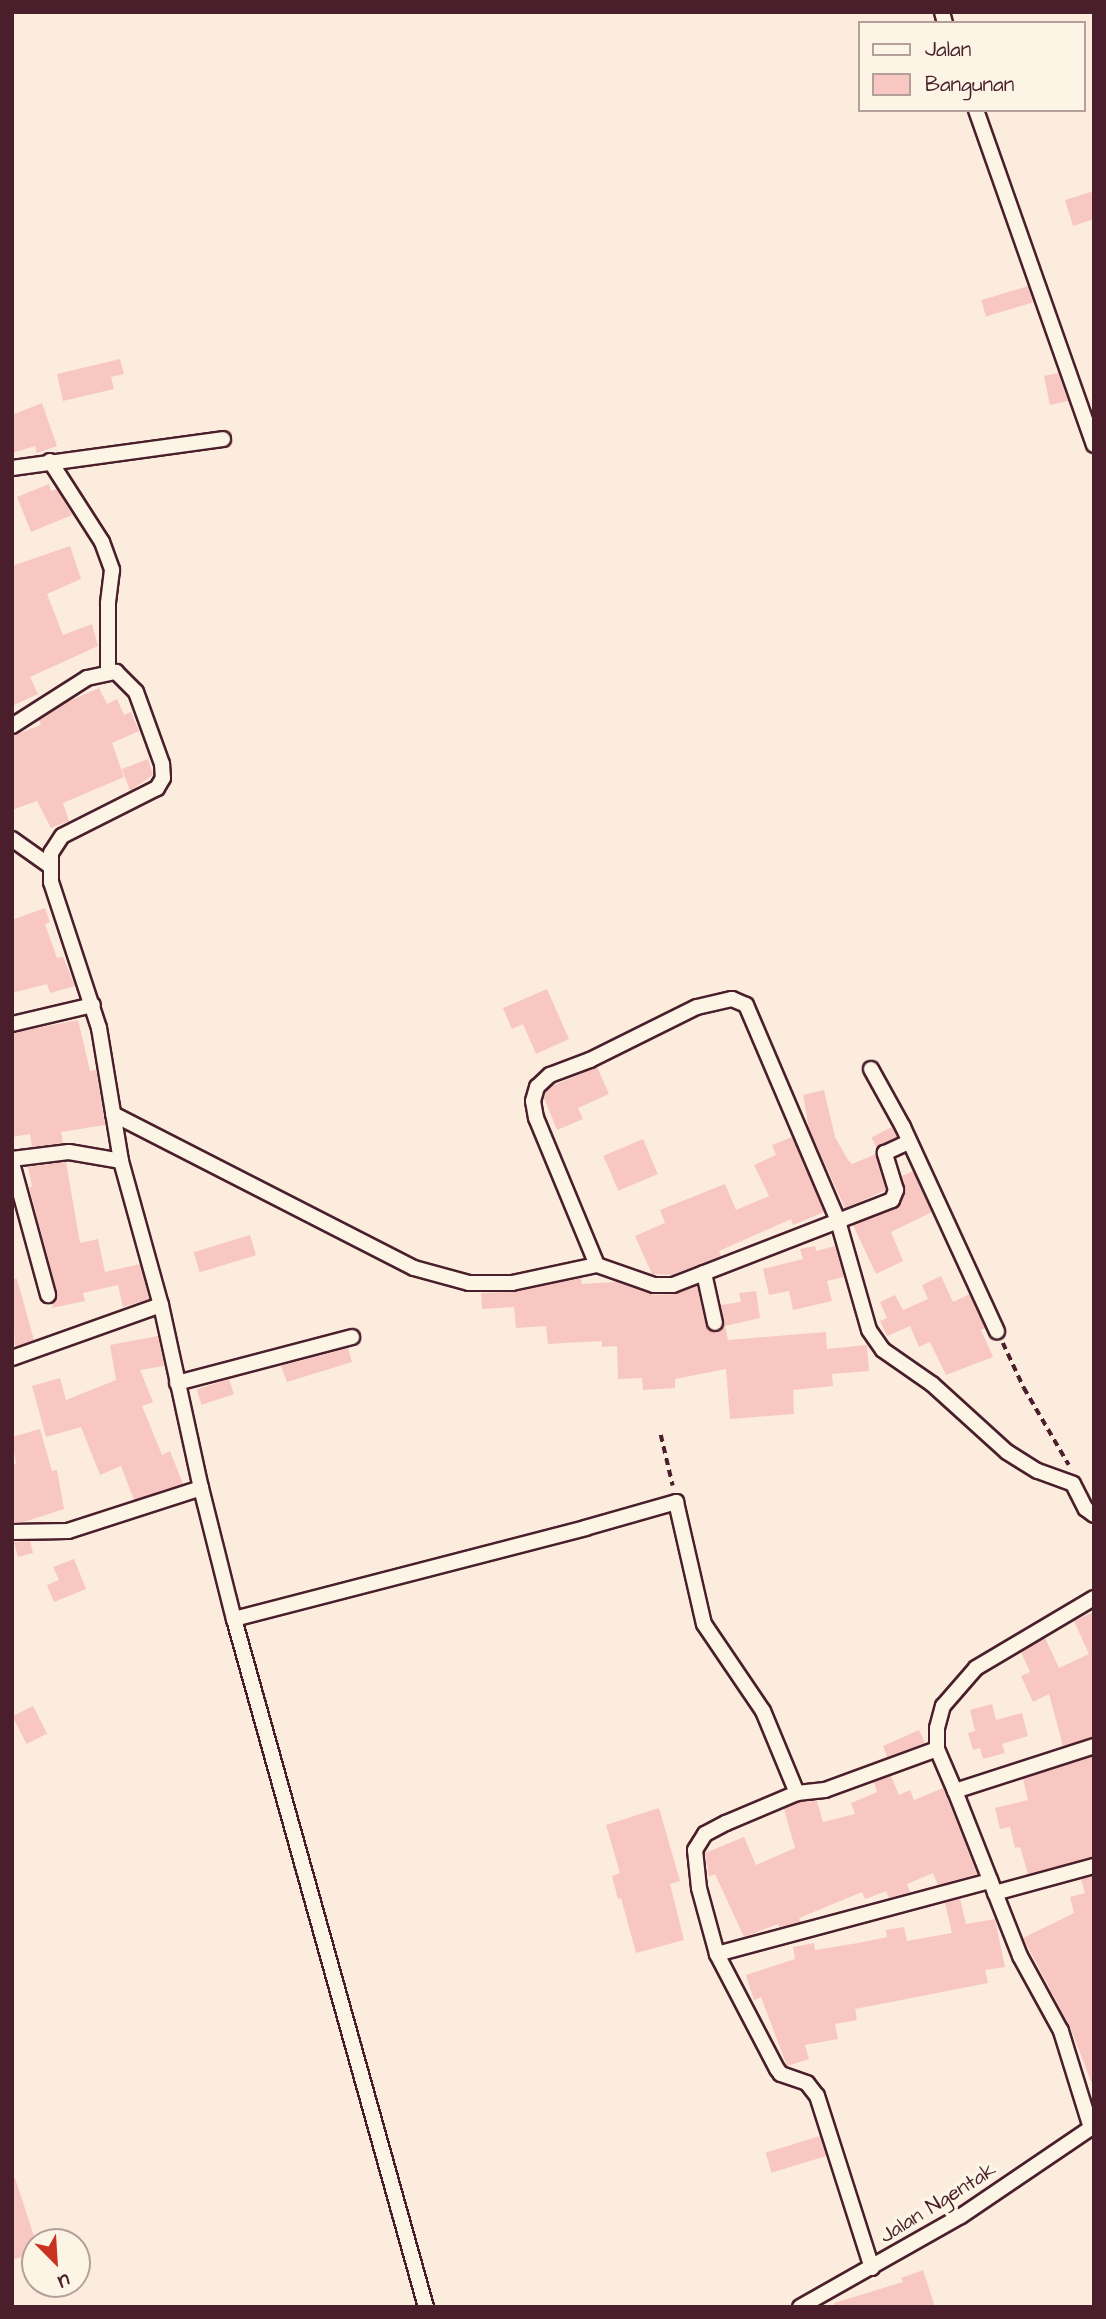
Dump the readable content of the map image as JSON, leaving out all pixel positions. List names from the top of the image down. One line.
{"streets":{"street":["Jalan Ngentak"]},"legend":["Jalan","Bangunan"],"north":"bottom right"}
